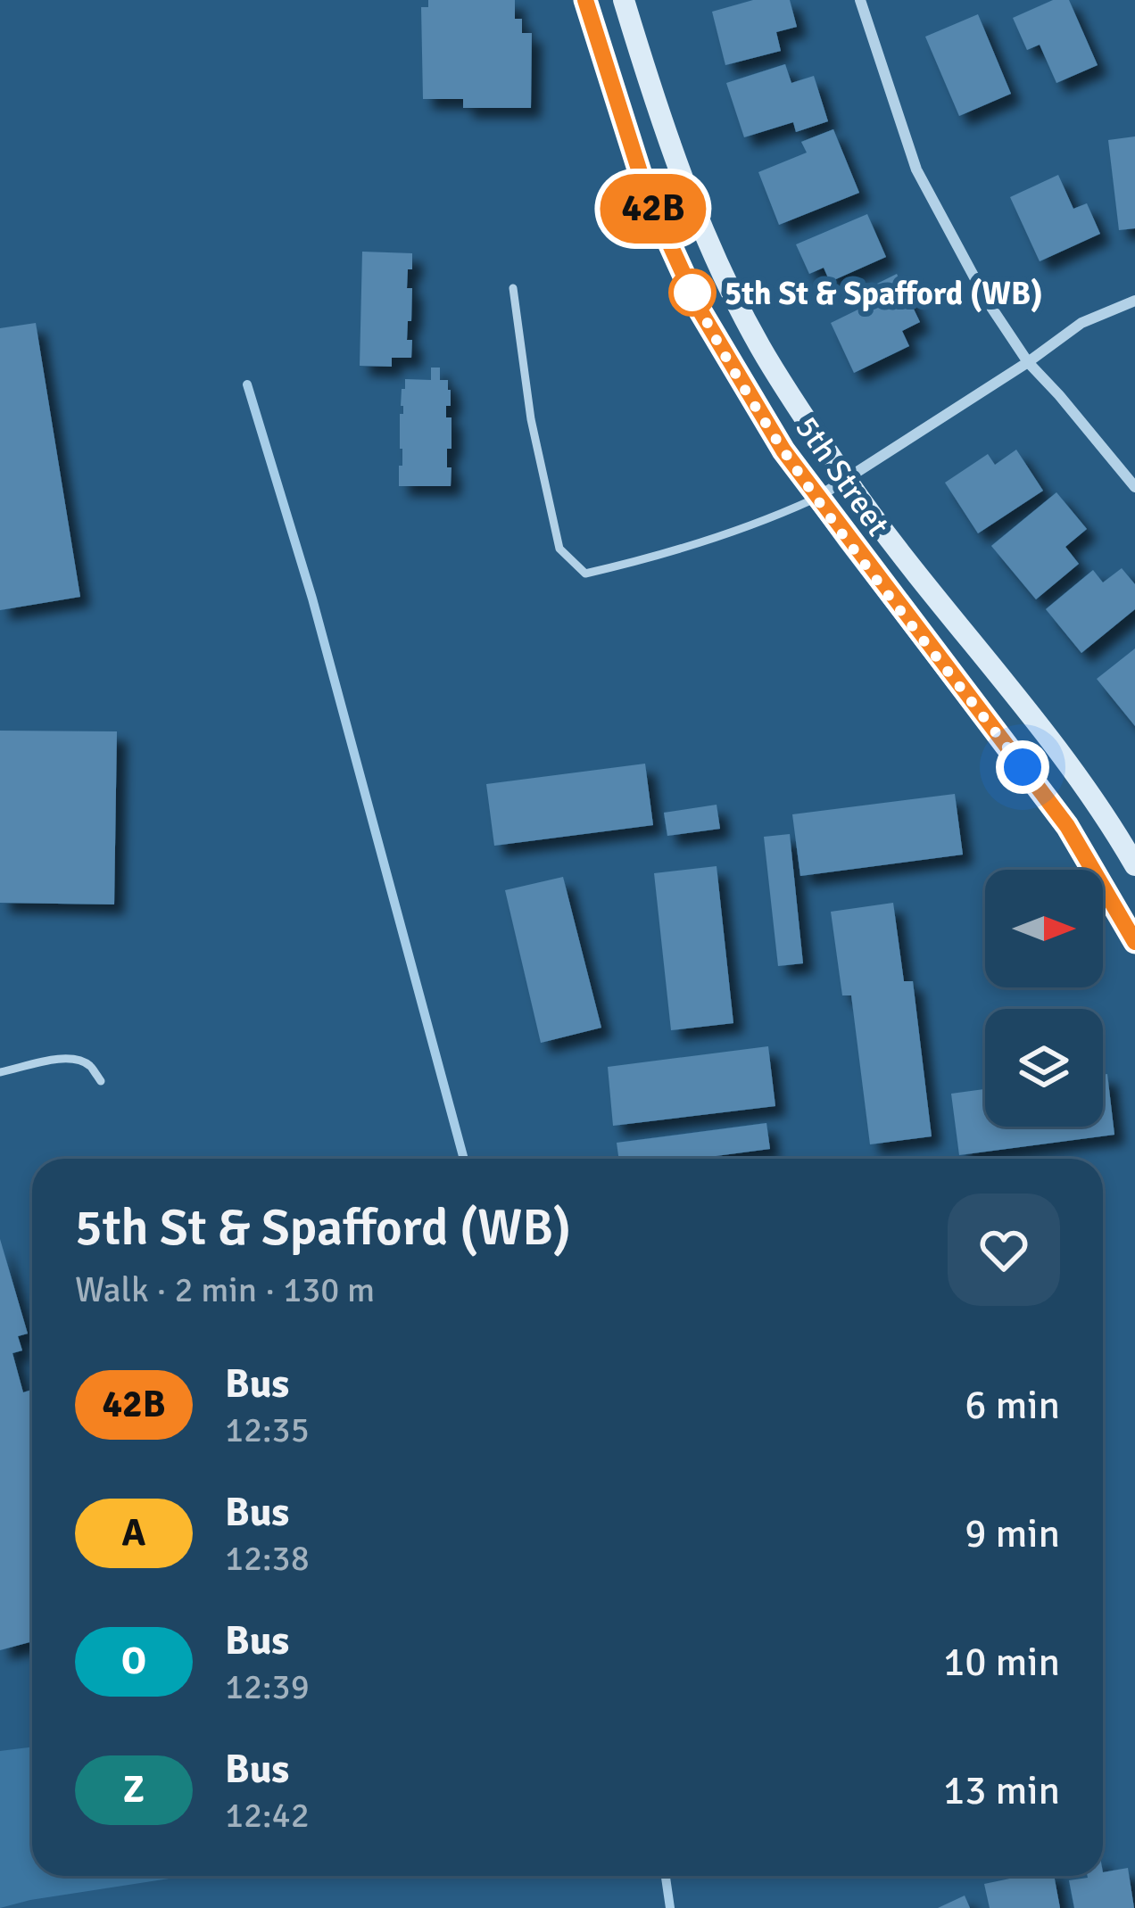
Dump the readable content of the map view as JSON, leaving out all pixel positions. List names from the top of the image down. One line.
{"streets":{"main road":["5th Street"]},"places":["5th St & Spafford (WB)"],"lines":["bus line 42B"],"north":"right","page":{"on_map":"42B","heading":["5th St & Spafford (WB)","Walk · 2 min · 130 m"],"list":[{"mark":"42B","name":"Bus","note":"12:35","value":"6 min"},{"mark":"A","name":"Bus","note":"12:38","value":"9 min"},{"mark":"O","name":"Bus","note":"12:39","value":"10 min"},{"mark":"Z","name":"Bus","note":"12:42","value":"13 min"}]}}
